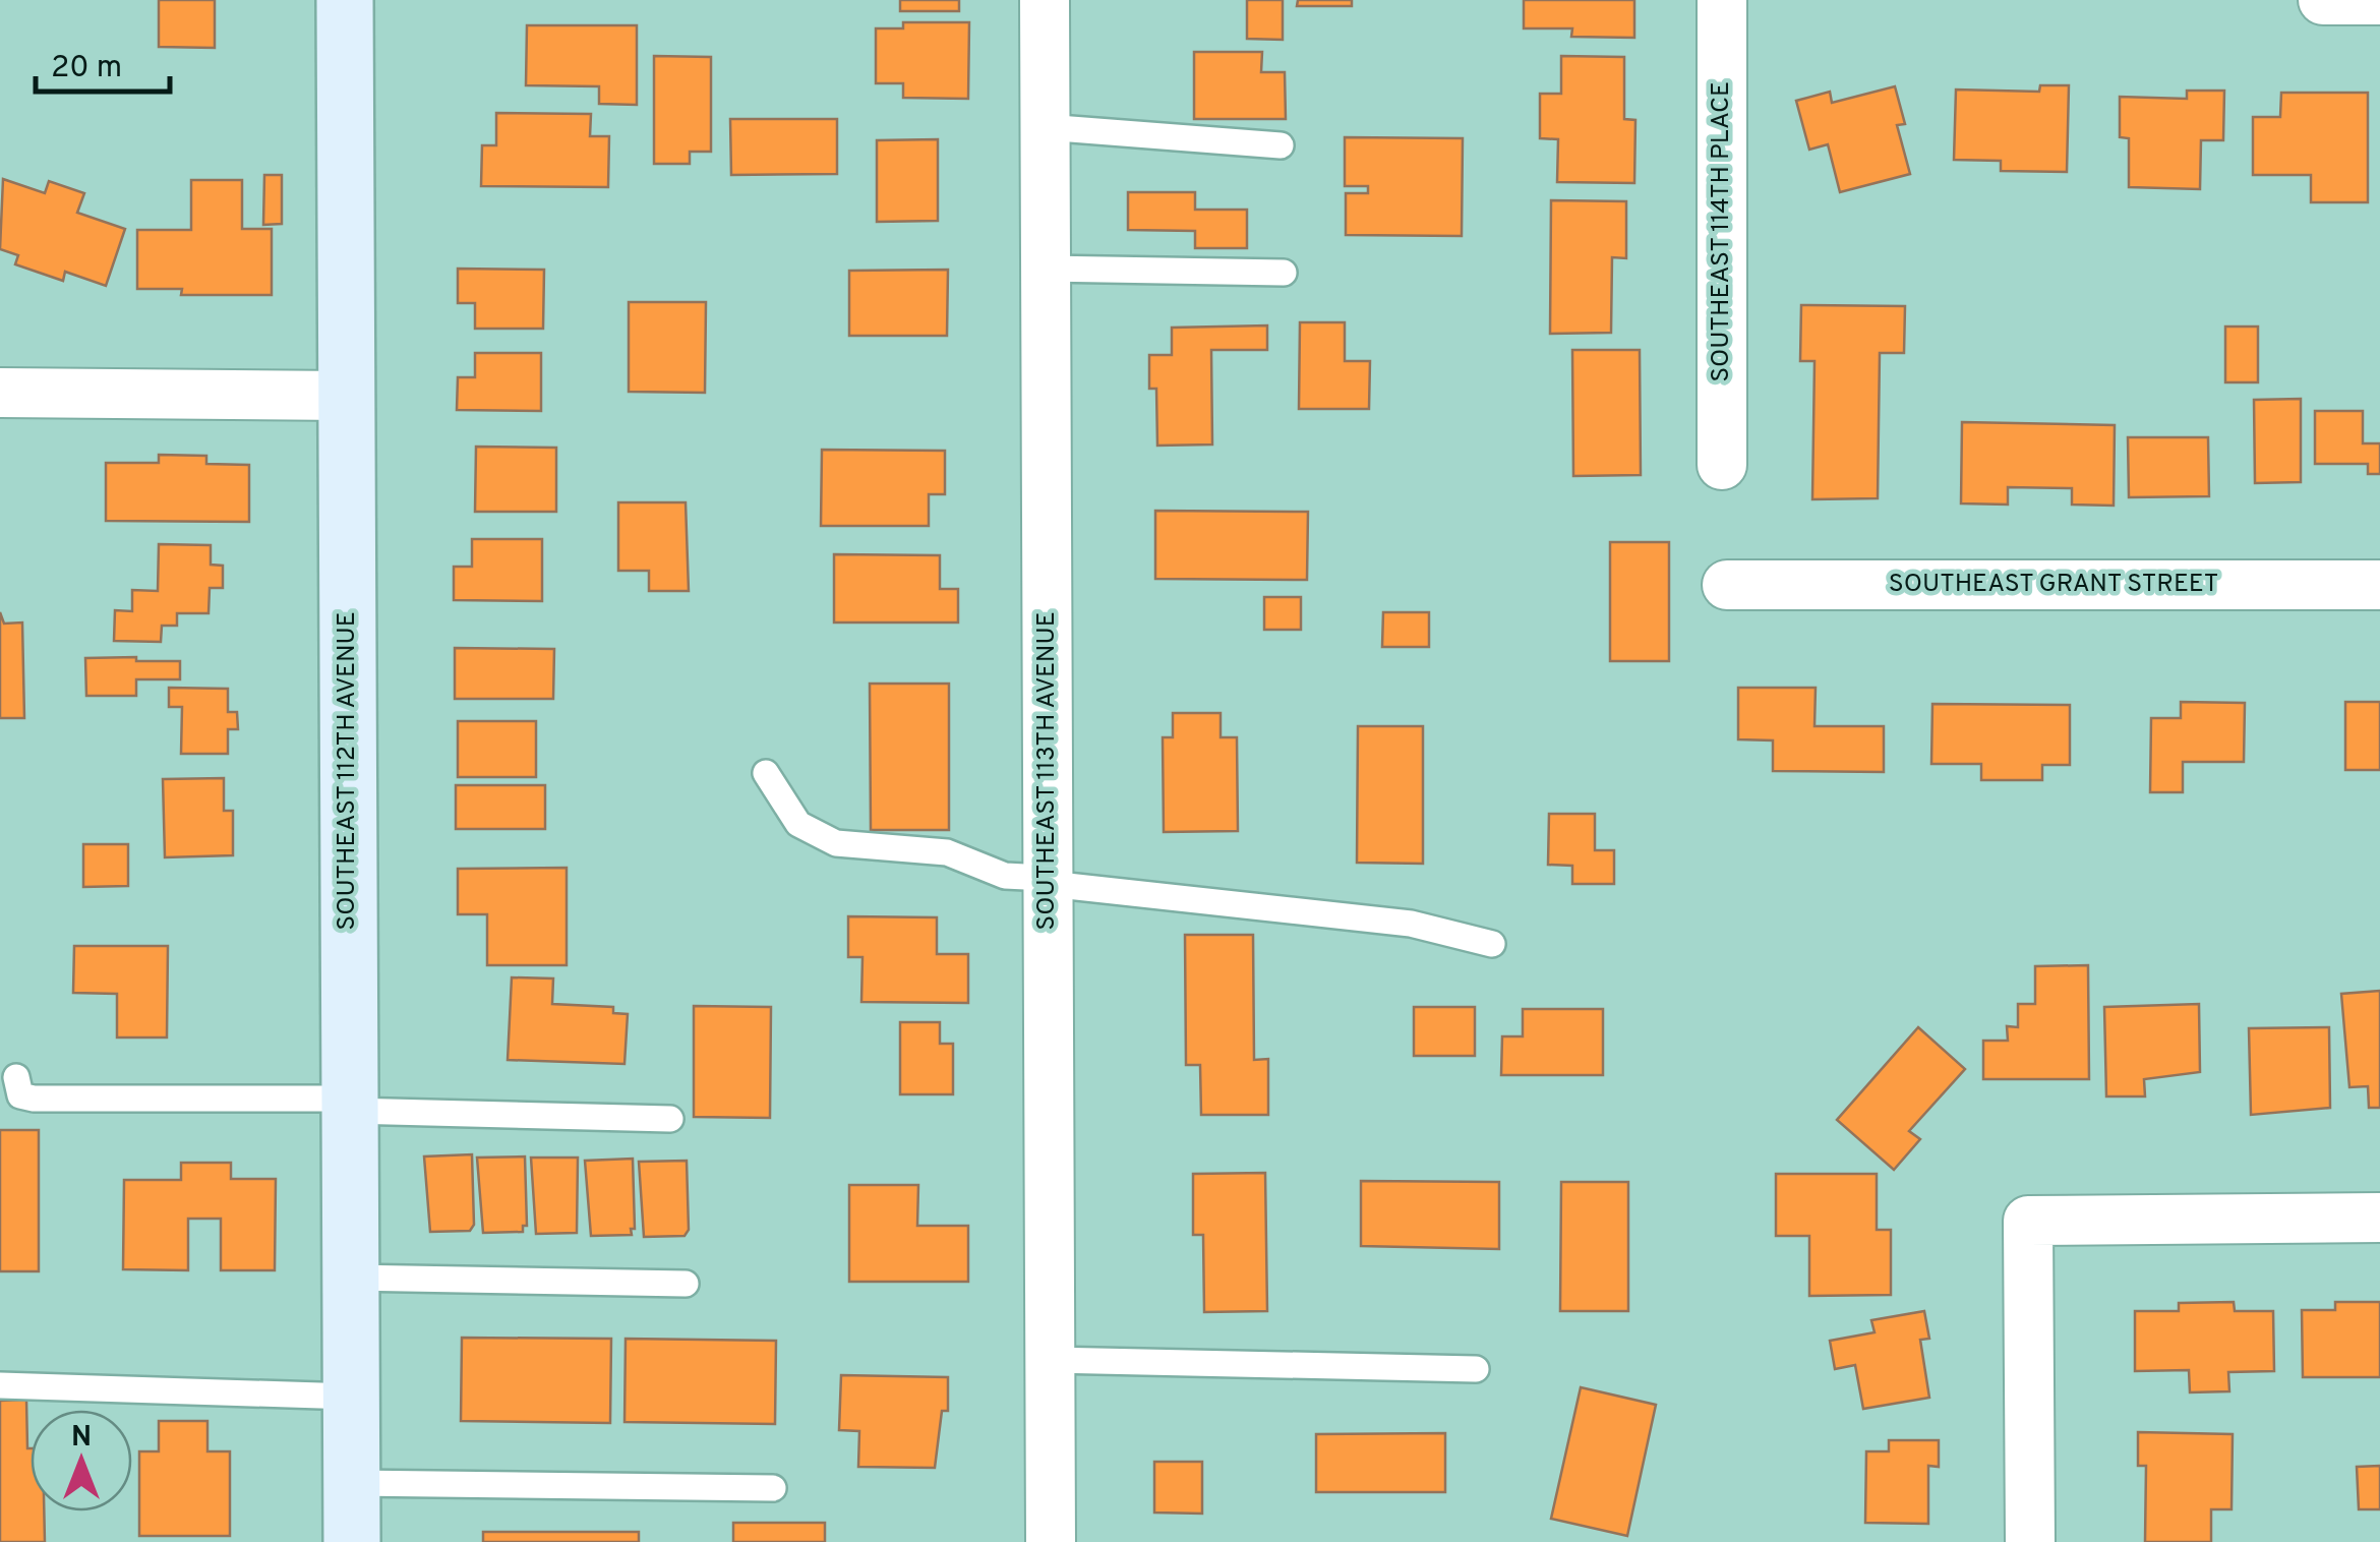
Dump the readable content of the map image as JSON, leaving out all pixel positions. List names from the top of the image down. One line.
{"streets":{"main road":["SOUTHEAST 112TH AVENUE"],"street":["SOUTHEAST 114TH PLACE","SOUTHEAST GRANT STREET","SOUTHEAST 113TH AVENUE"]},"scale_bar":"20 m","north":"top"}
